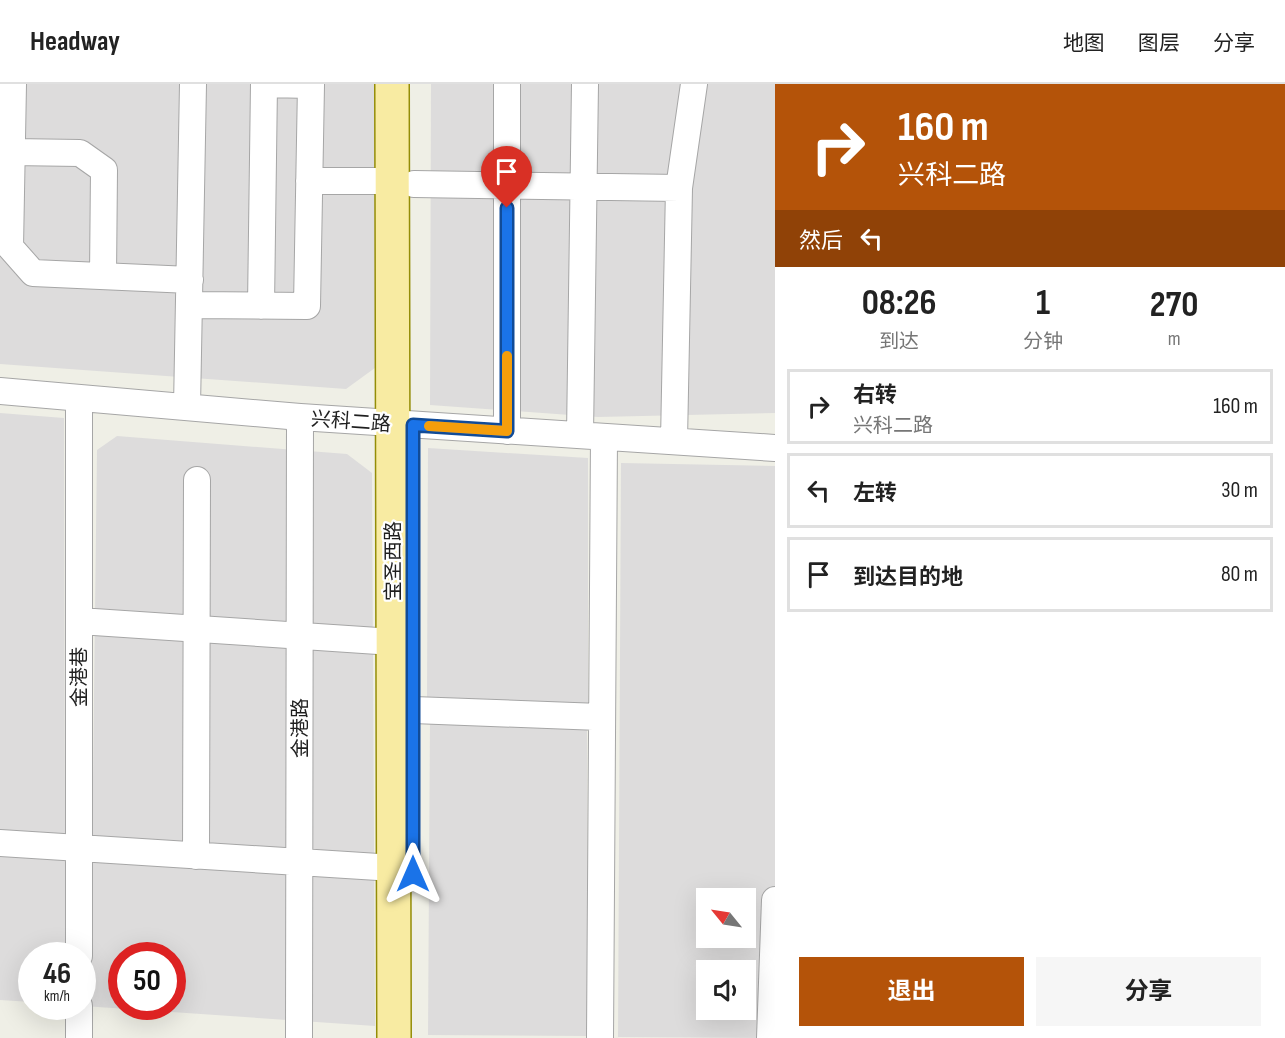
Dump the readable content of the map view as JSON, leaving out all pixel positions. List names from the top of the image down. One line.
{"streets":{"main road":["宝圣西路"],"street":["兴科二路","金港巷","金港路"]},"crossings":[["兴科二路","宝圣西路"],["兴科二路","金港巷"],["兴科二路","金港路"]],"north":"top left","page":{"header":"Headway","nav":["地图","图层","分享"],"turn":["160 m","兴科二路"],"then":"然后","eta":["08:26","到达","1","分钟","270","m"],"list":[{"name":"右转","note":"兴科二路","value":"160 m"},{"name":"左转","value":"30 m"},{"name":"到达目的地","value":"80 m"}],"speed":"46 km/h","limit":"50","buttons":["退出","分享"]}}
